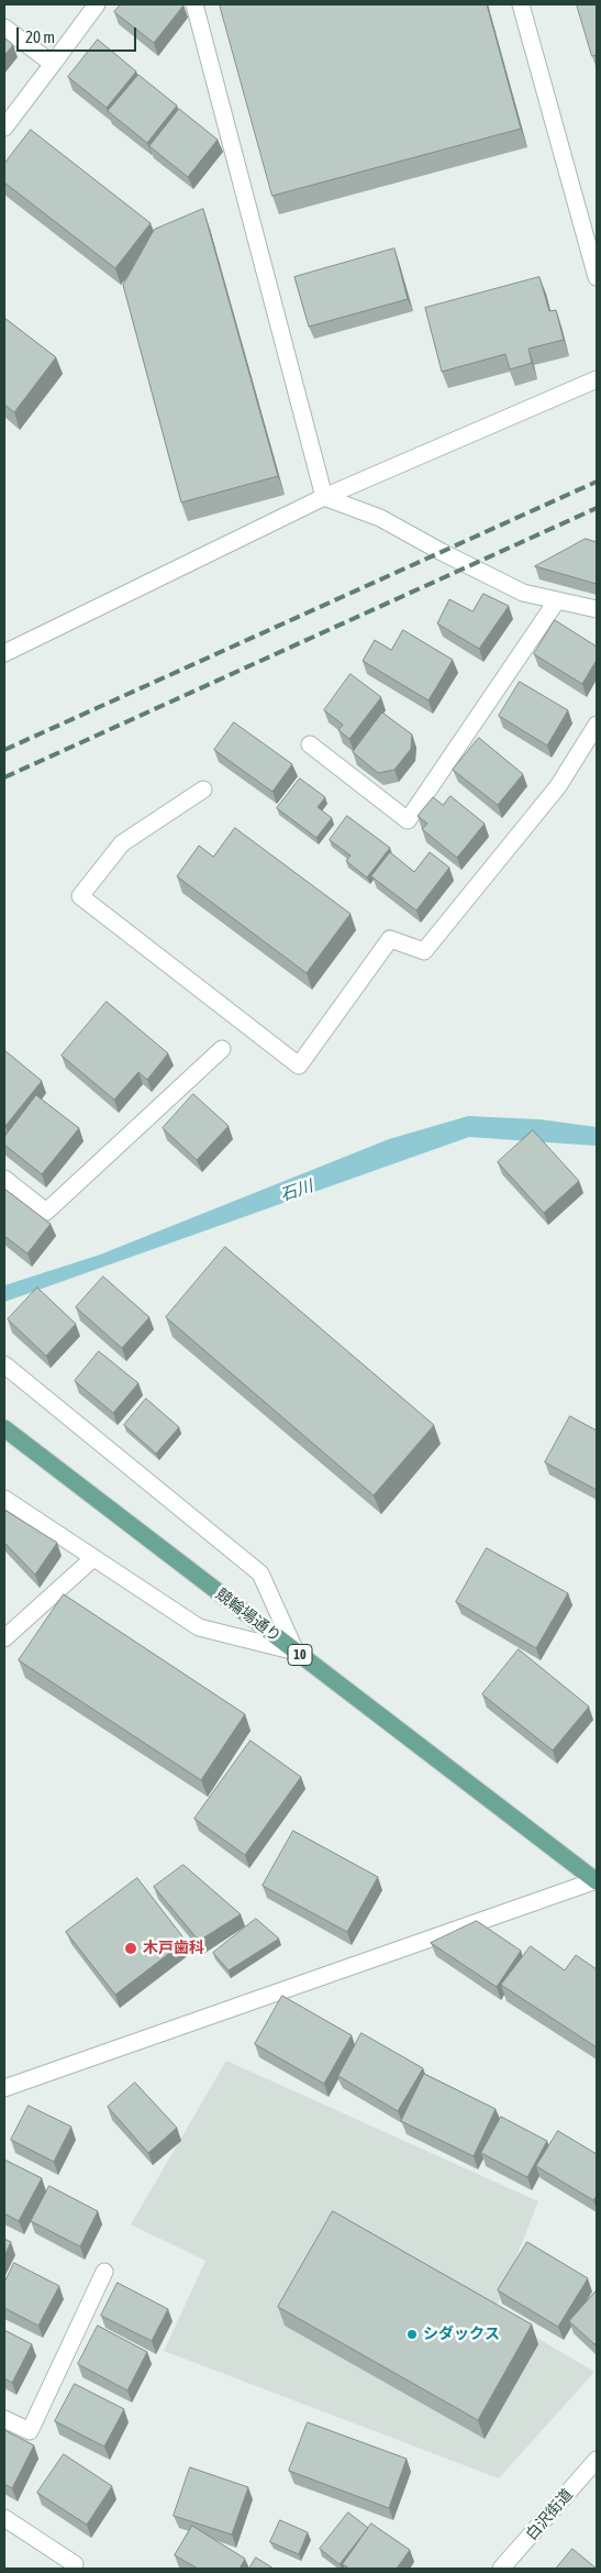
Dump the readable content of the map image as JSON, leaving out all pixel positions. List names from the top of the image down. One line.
{"streets":{"main road":["競輪場通り","10"],"street":["白沢街道"]},"water":["石川"],"places":["木戸歯科","シダックス"],"scale_bar":"20 m"}
